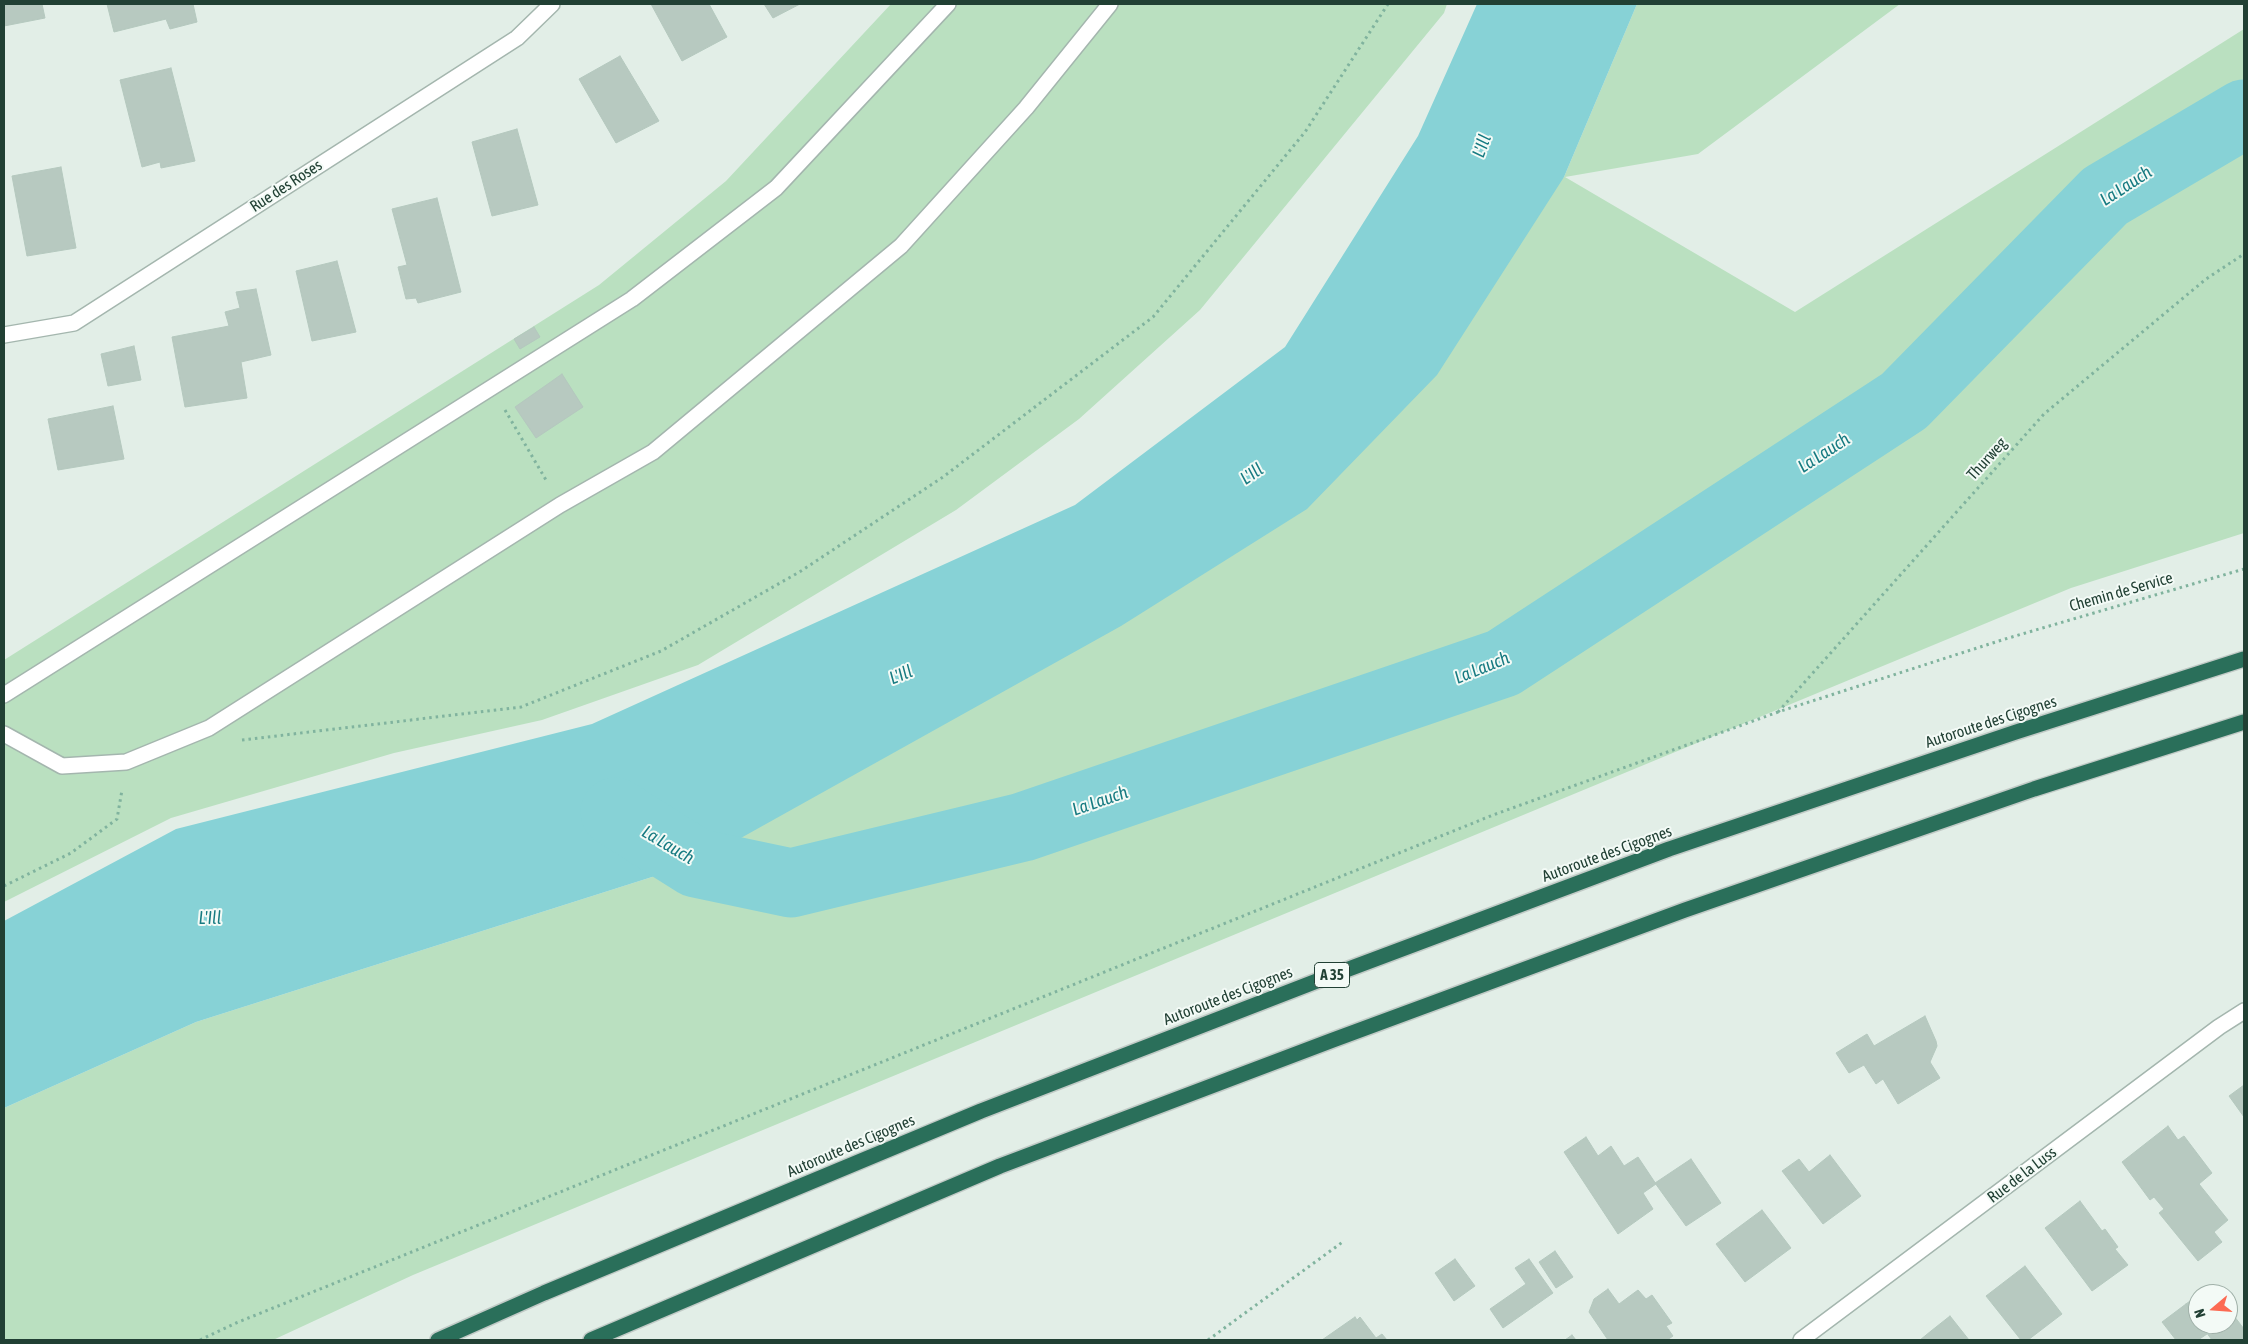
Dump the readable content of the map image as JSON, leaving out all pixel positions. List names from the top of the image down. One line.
{"streets":{"highway":["Autoroute des Cigognes","A 35"],"street":["Rue des Roses","Rue de la Luss"],"path":["Thurweg","Chemin de Service"]},"crossings":[["Thurweg","Chemin de Service"]],"water":["L'Ill","La Lauch"],"north":"left"}
